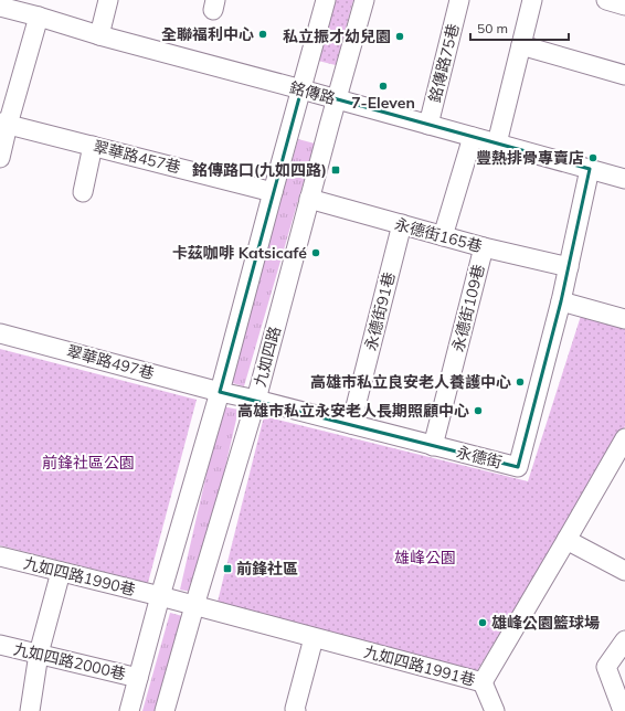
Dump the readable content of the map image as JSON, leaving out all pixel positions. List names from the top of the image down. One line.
{"streets":{"street":["銘傳路75巷","銘傳路","翠華路457巷","永德街165巷","永德街109巷","永德街91巷","九如四路","翠華路497巷","永德街","九如四路1990巷","九如四路2000巷","九如四路1991巷"]},"crossings":[["銘傳路75巷","銘傳路"],["銘傳路","九如四路"],["銘傳路","永德街"],["永德街165巷","永德街109巷"],["永德街165巷","永德街91巷"],["永德街165巷","九如四路"],["永德街165巷","永德街"],["永德街109巷","永德街"],["永德街91巷","永德街"],["九如四路","永德街"],["九如四路","九如四路1991巷"],["翠華路497巷","永德街"],["九如四路1990巷","九如四路1991巷"]],"parks":["前鋒社區公園","雄峰公園"],"places":{"other":["全聯福利中心","私立振才幼兒園","7-Eleven","豐熱排骨專賣店","卡茲咖啡 Katsicafé","高雄市私立良安老人養護中心","高雄市私立永安老人長期照顧中心","雄峰公園籃球場"],"transit":["銘傳路口(九如四路)","前鋒社區"]},"scale_bar":"50 m"}
